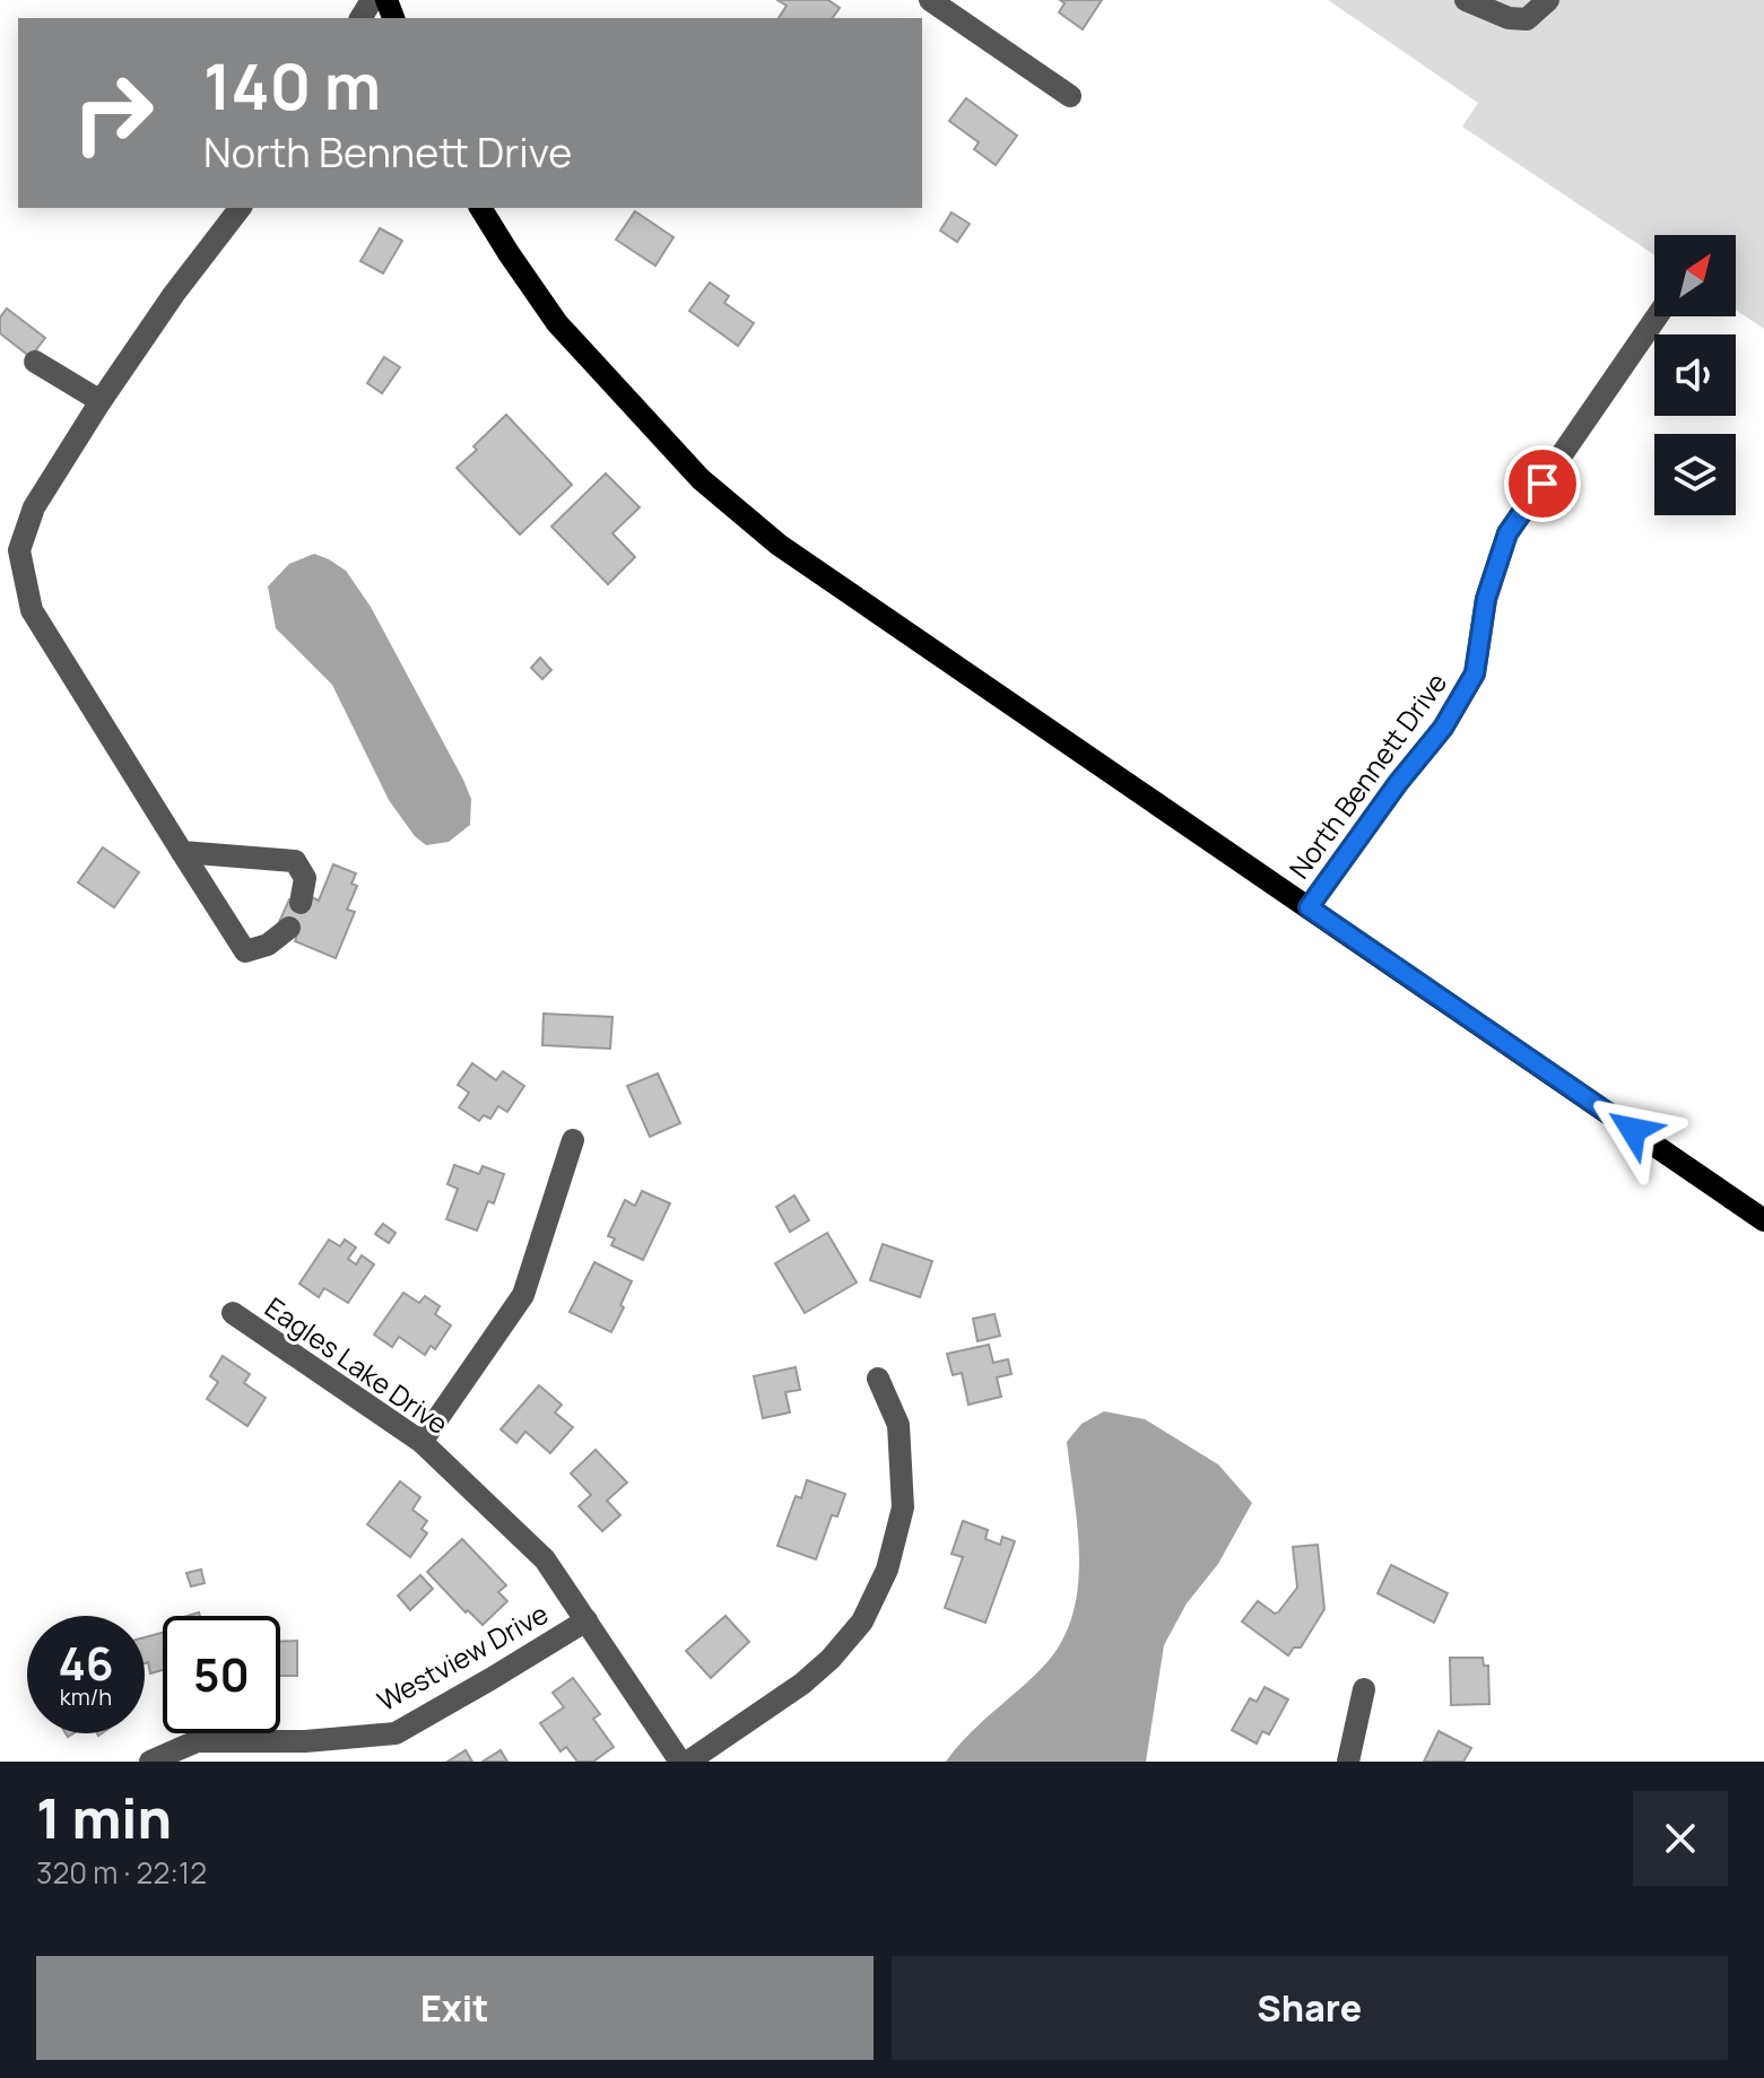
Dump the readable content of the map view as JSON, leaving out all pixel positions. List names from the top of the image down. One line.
{"streets":{"street":["North Bennett Drive","Eagles Lake Drive","Westview Drive"]},"crossings":[["Eagles Lake Drive","Westview Drive"]],"north":"top right","page":{"turn":["140 m","North Bennett Drive"],"speed":"46 km/h","limit":"50","heading":["1 min","320 m · 22:12"],"buttons":["Exit","Share"]}}
